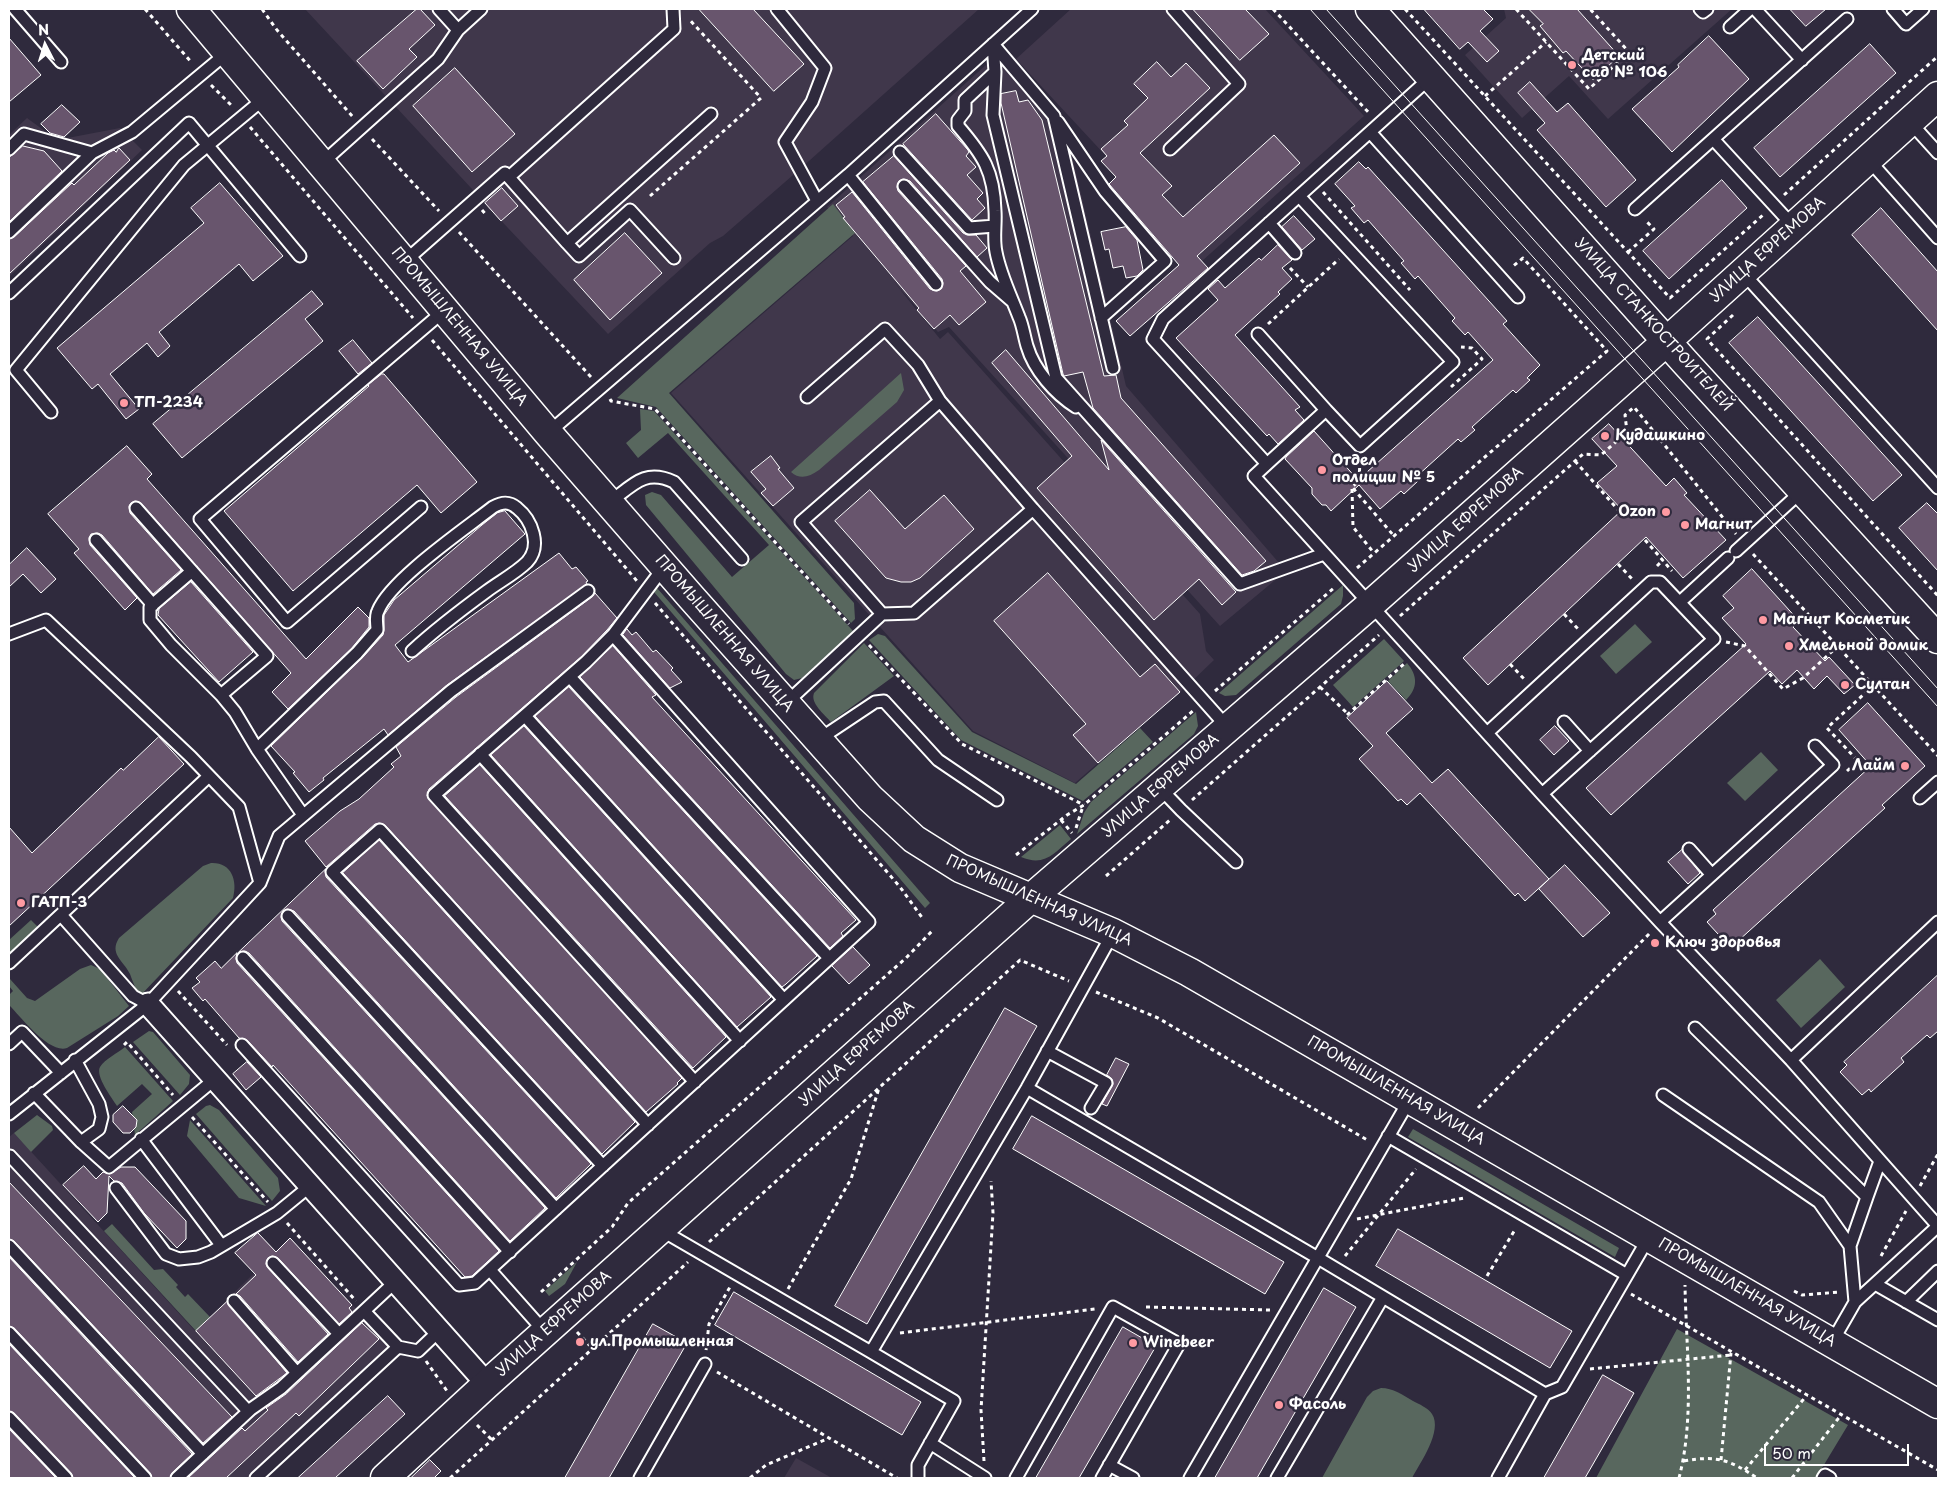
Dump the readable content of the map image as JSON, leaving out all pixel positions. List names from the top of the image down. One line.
{"streets":{"street":["УЛИЦА ЕФРЕМОВА","УЛИЦА СТАНКОСТРОИТЕЛЕЙ","ПРОМЫШЛЕННАЯ УЛИЦА"]},"crossings":[["УЛИЦА ЕФРЕМОВА","УЛИЦА СТАНКОСТРОИТЕЛЕЙ"],["УЛИЦА ЕФРЕМОВА","ПРОМЫШЛЕННАЯ УЛИЦА"]],"places":["Детский сад № 106","ТП-2234","Кудашкино","Отдел полиции № 5","Ozon","Магнит","Магнит Косметик","Хмельной домик","Султан","Лайм","ГАТП-3","Ключ здоровья","ул.Промышленная","Winebeer","Фасоль"],"scale_bar":"50 m","north":"top"}
